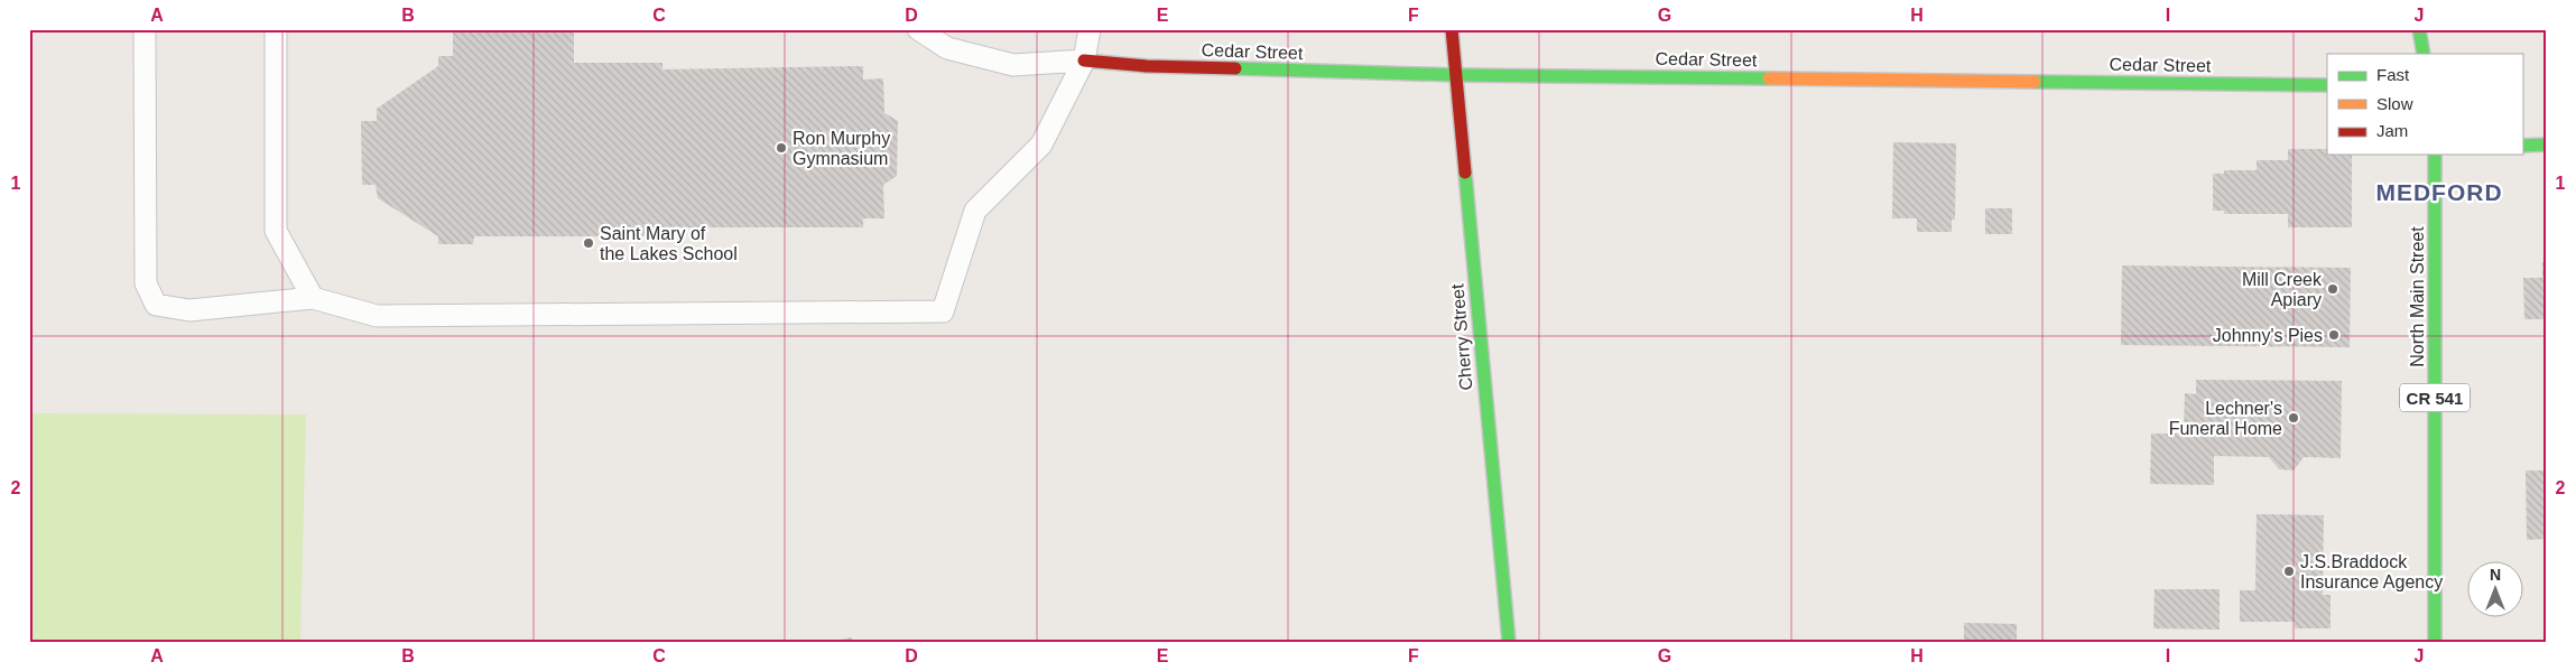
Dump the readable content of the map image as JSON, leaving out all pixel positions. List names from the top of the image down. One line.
{"streets":{"street":["Cedar Street","North Main Street","Cherry Street","CR 541"]},"crossings":[["Cedar Street","Cherry Street"]],"districts":["MEDFORD"],"places":["Ron Murphy Gymnasium","Saint Mary of the Lakes School","Mill Creek Apiary","Johnny's Pies","Lechner's Funeral Home","J.S.Braddock Insurance Agency"],"legend":["Fast","Slow","Jam"],"north":"top","grid":{"columns":["A","B","C","D","E","F","G","H","I","J"],"rows":["1","2"]}}
